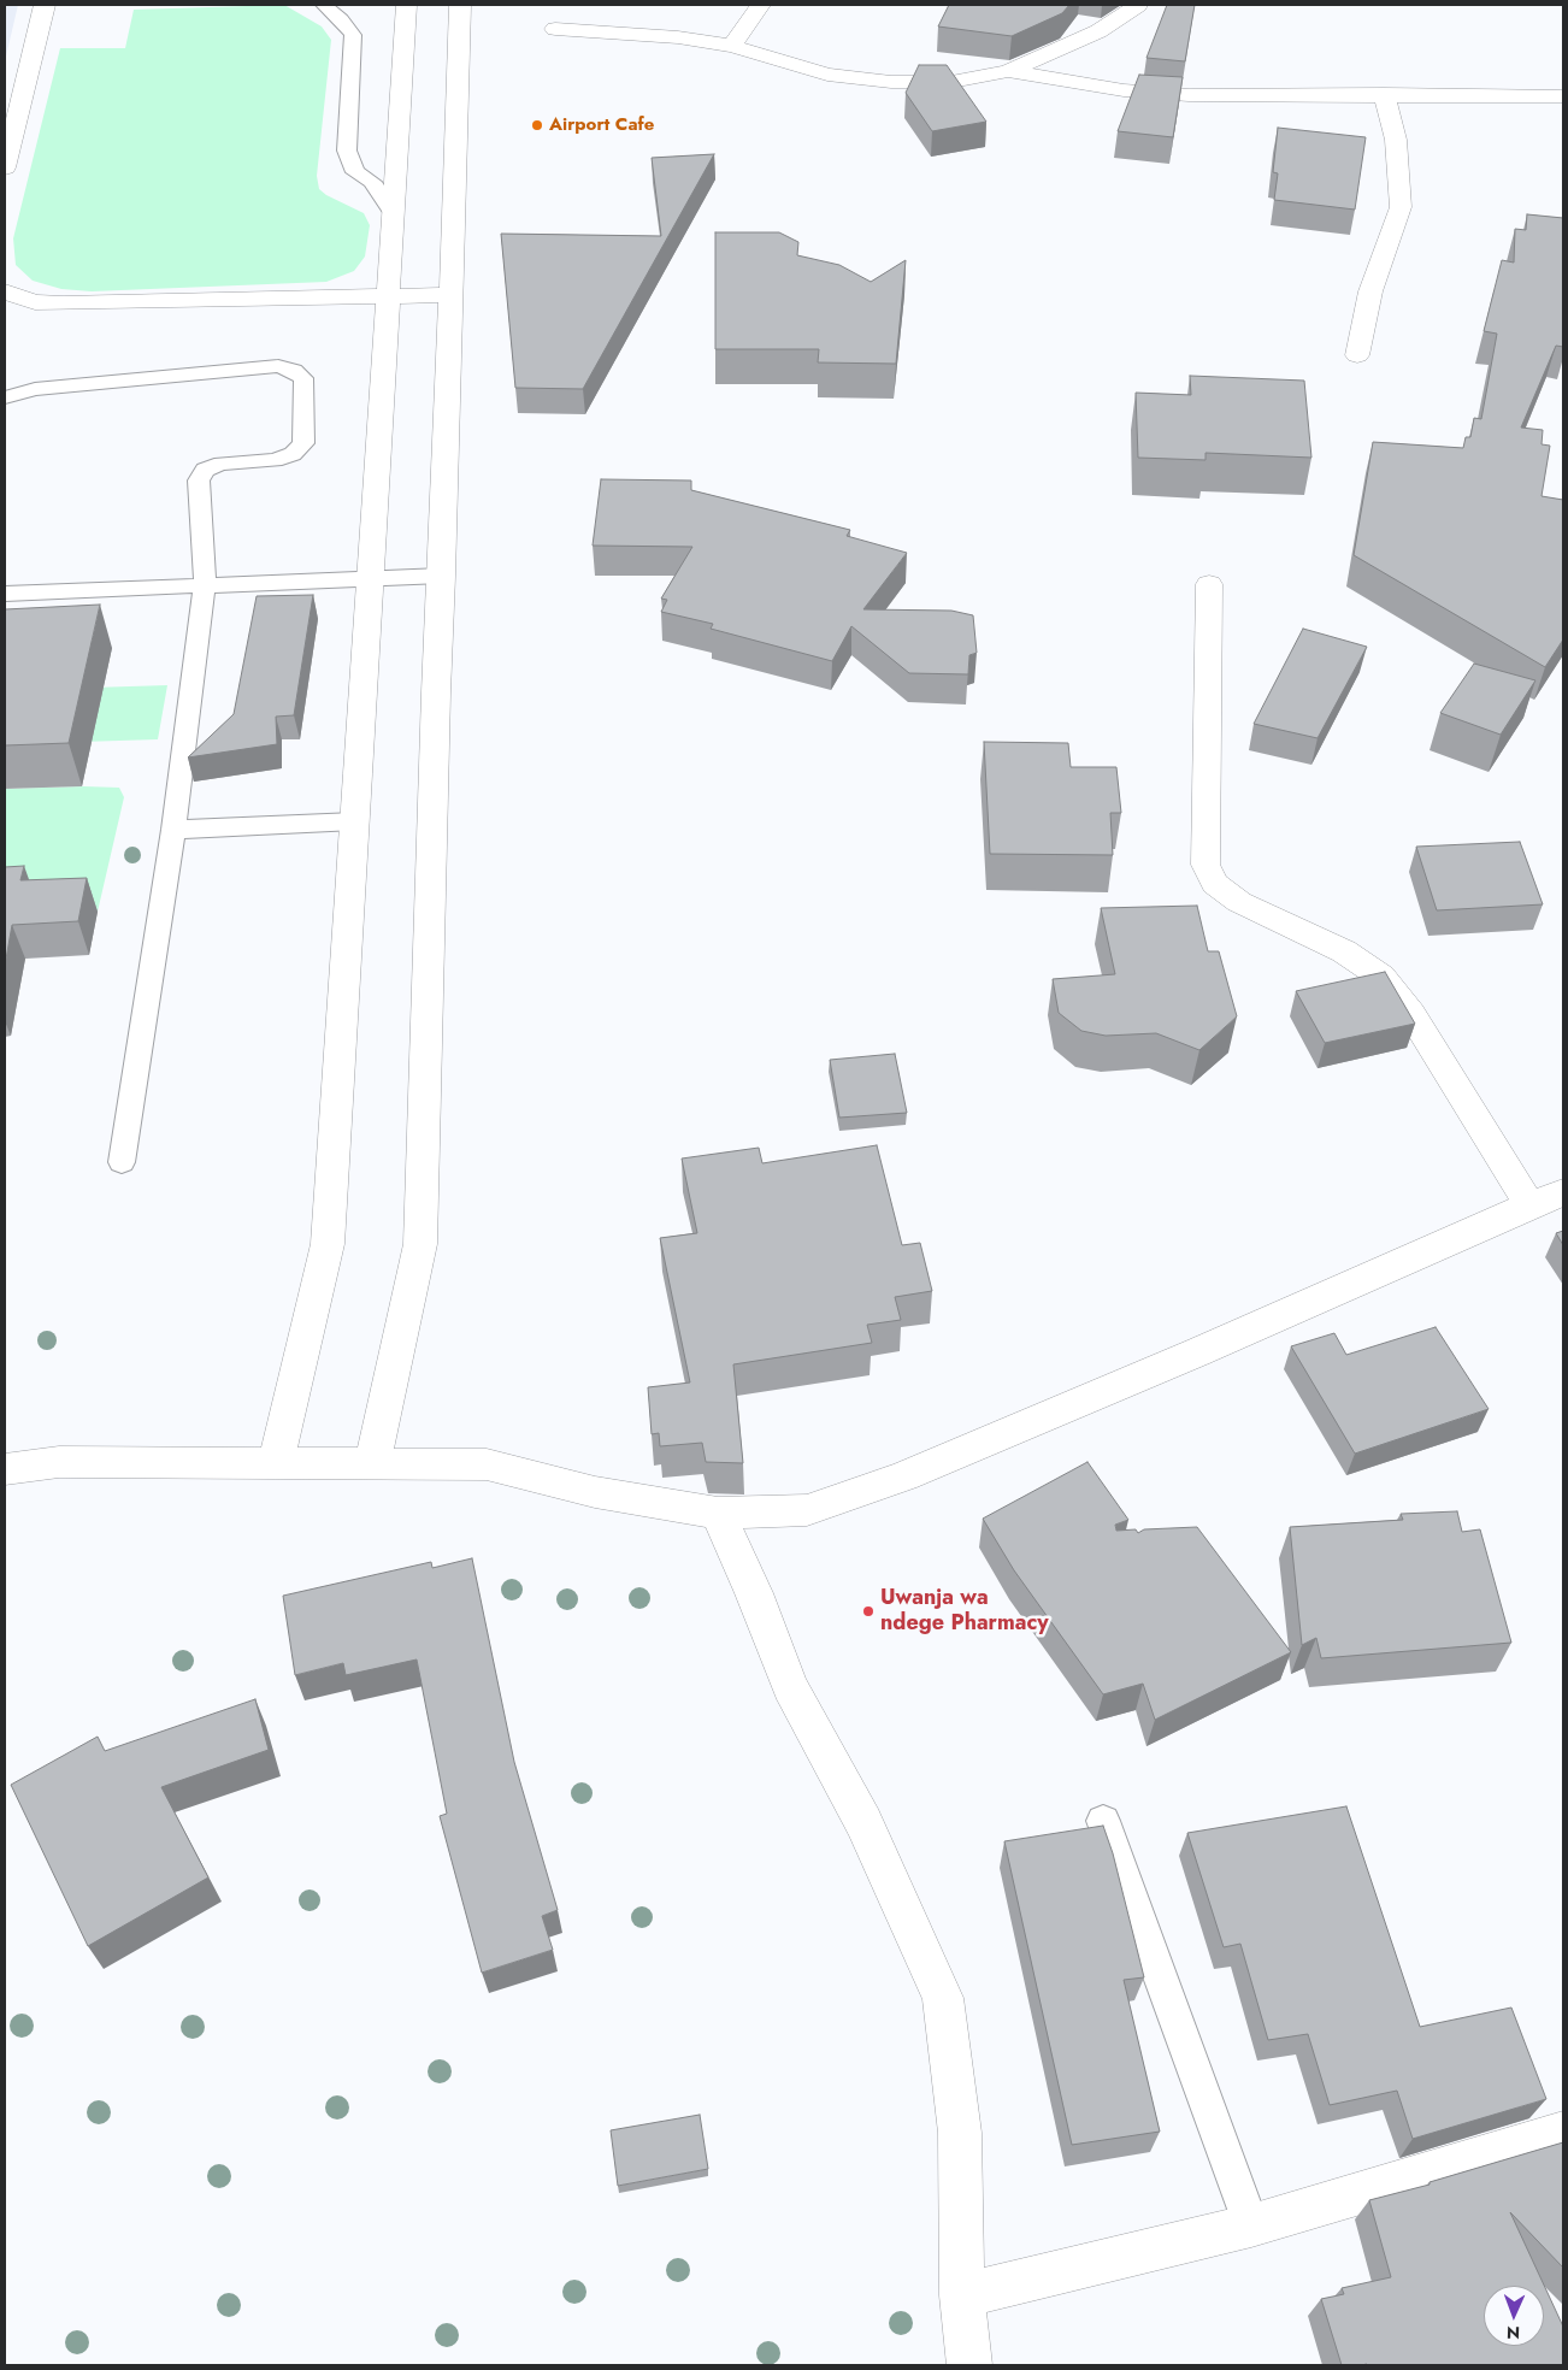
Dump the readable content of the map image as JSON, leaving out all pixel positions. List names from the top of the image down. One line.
{"places":["Airport Cafe","Uwanja wa ndege Pharmacy"],"north":"bottom"}
